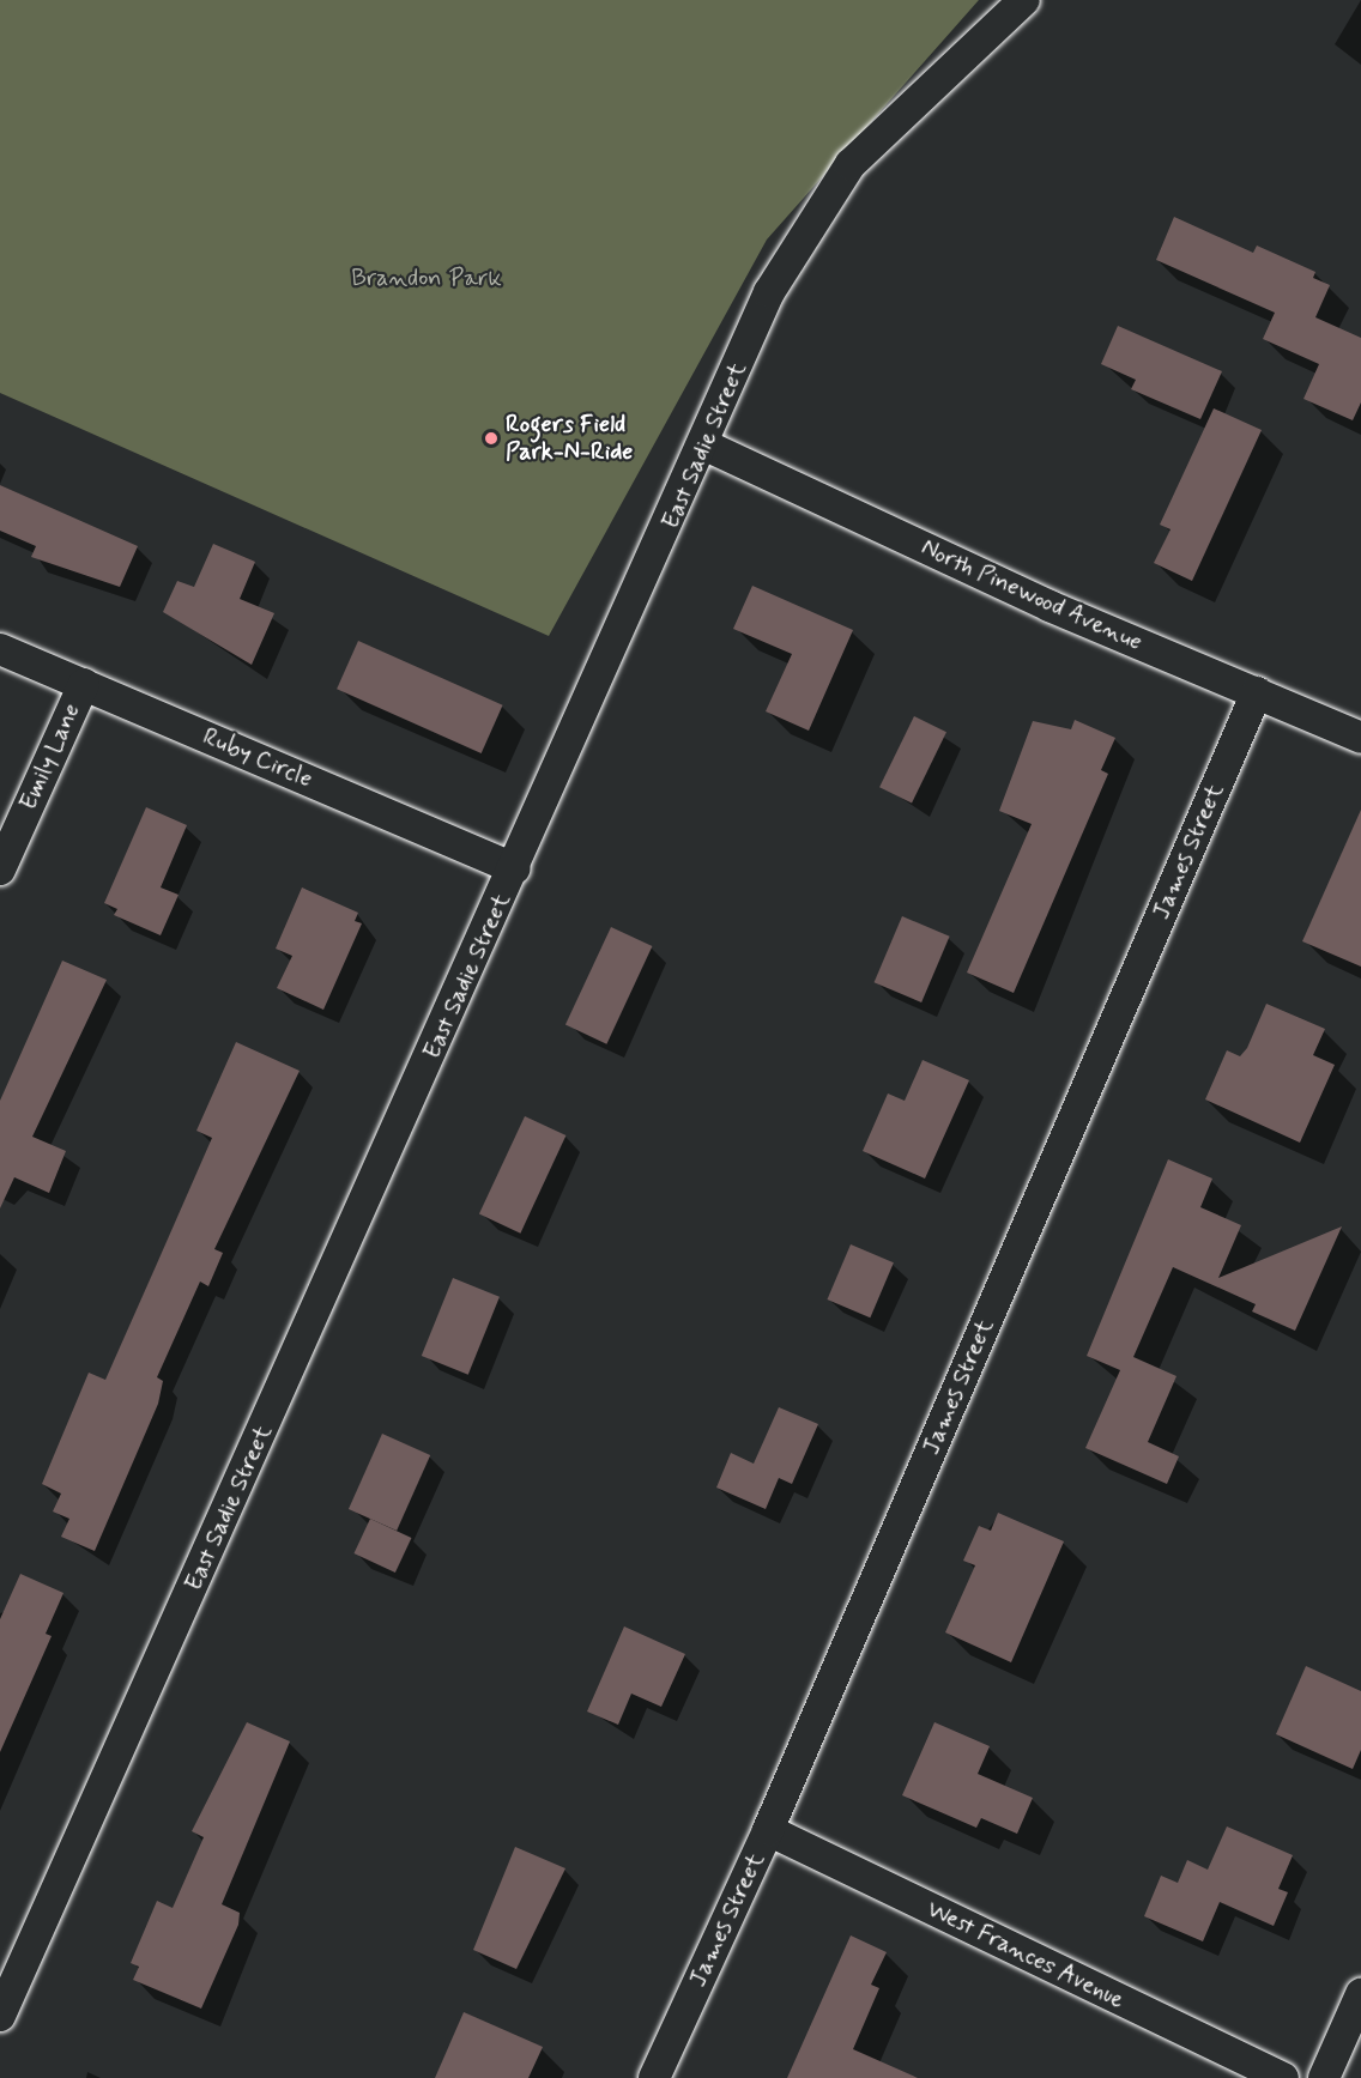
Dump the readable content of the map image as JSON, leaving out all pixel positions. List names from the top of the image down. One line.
{"streets":{"street":["East Sadie Street","North Pinewood Avenue","Emily Lane","Ruby Circle","James Street","West Frances Avenue"]},"crossings":[["East Sadie Street","North Pinewood Avenue"],["East Sadie Street","Ruby Circle"],["North Pinewood Avenue","James Street"],["Emily Lane","Ruby Circle"],["James Street","West Frances Avenue"]],"parks":["Brandon Park"],"places":["Rogers Field Park-N-Ride"]}
